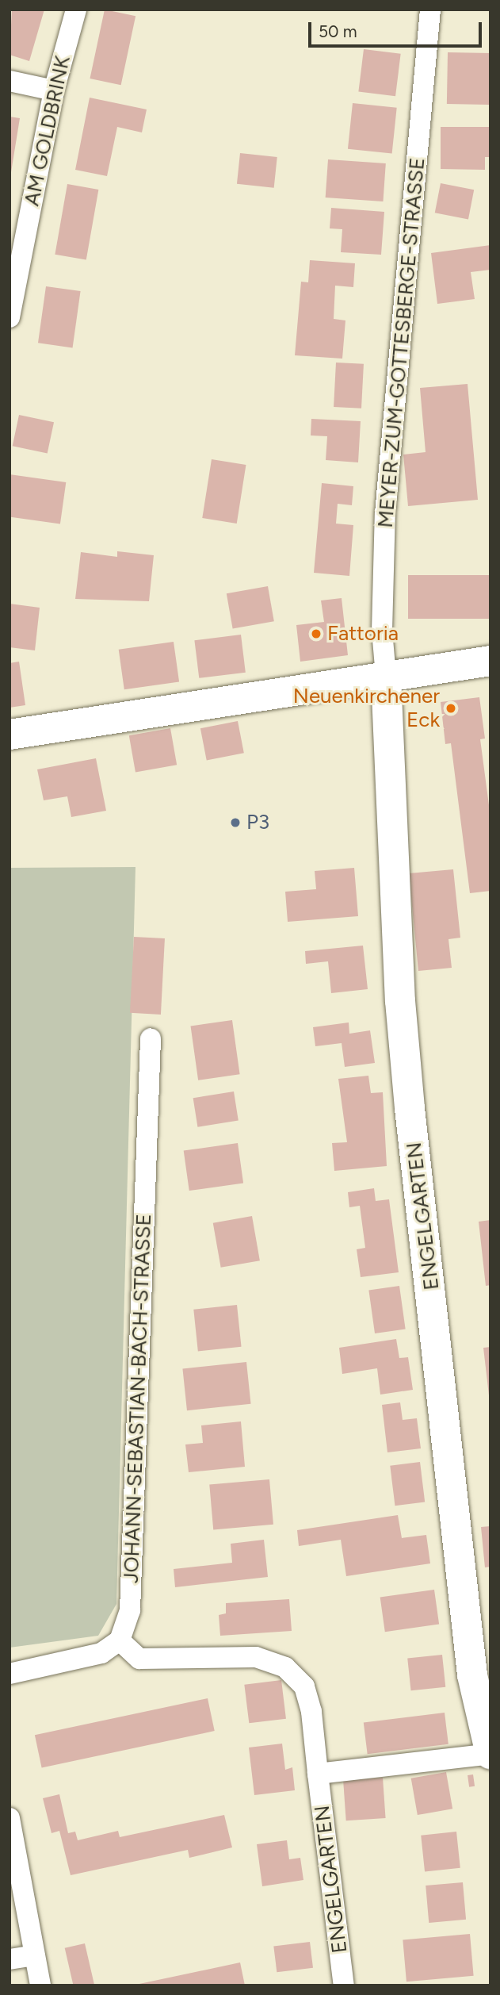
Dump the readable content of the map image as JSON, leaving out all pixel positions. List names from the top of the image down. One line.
{"streets":{"street":["AM GOLDBRINK","MEYER-ZUM-GOTTESBERGE-STRASSE","ENGELGARTEN","JOHANN-SEBASTIAN-BACH-STRASSE"]},"crossings":[["MEYER-ZUM-GOTTESBERGE-STRASSE","ENGELGARTEN"],["ENGELGARTEN","JOHANN-SEBASTIAN-BACH-STRASSE"]],"places":["Fattoria","Neuenkirchener Eck","P3"],"scale_bar":"50 m"}
